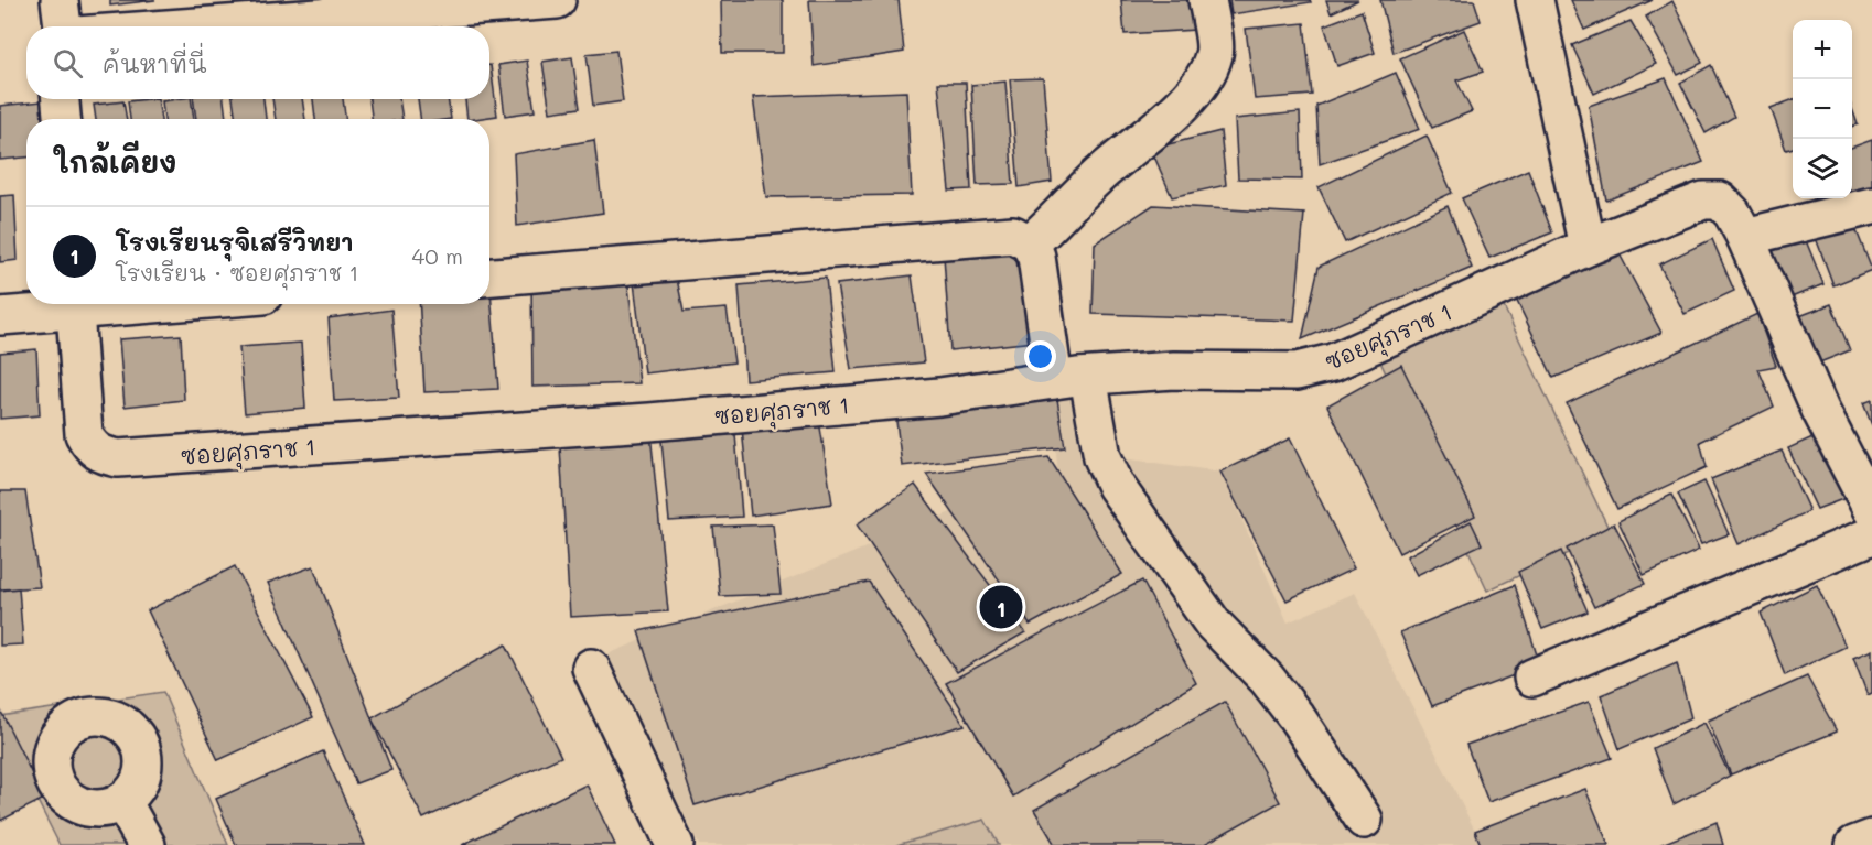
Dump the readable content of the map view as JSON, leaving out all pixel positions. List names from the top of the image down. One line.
{"streets":{"street":["ซอยศุภราช 1"]},"page":{"map_buttons":["+","−"],"search":"ค้นหาที่นี่","heading":"ใกล้เคียง","list":[{"mark":"1","name":"โรงเรียนรุจิเสรีวิทยา","note":"โรงเรียน · ซอยศุภราช 1","value":"40 m"}],"pins":"1"}}
